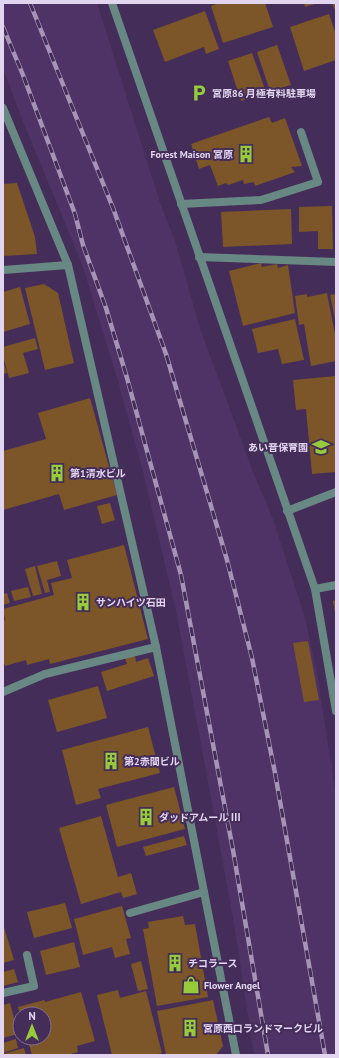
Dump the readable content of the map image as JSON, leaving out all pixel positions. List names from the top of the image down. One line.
{"places":{"parking":["宮原86 月極有料駐車場"],"building":["Forest Maison 宮原","第1清水ビル","サンハイツ石田","第2赤間ビル","ダッドアムール Ⅲ","チコラース","宮原西口ランドマークビル"],"school or university":["あい音保育園"],"shop":["Flower Angel"]},"north":"top"}
